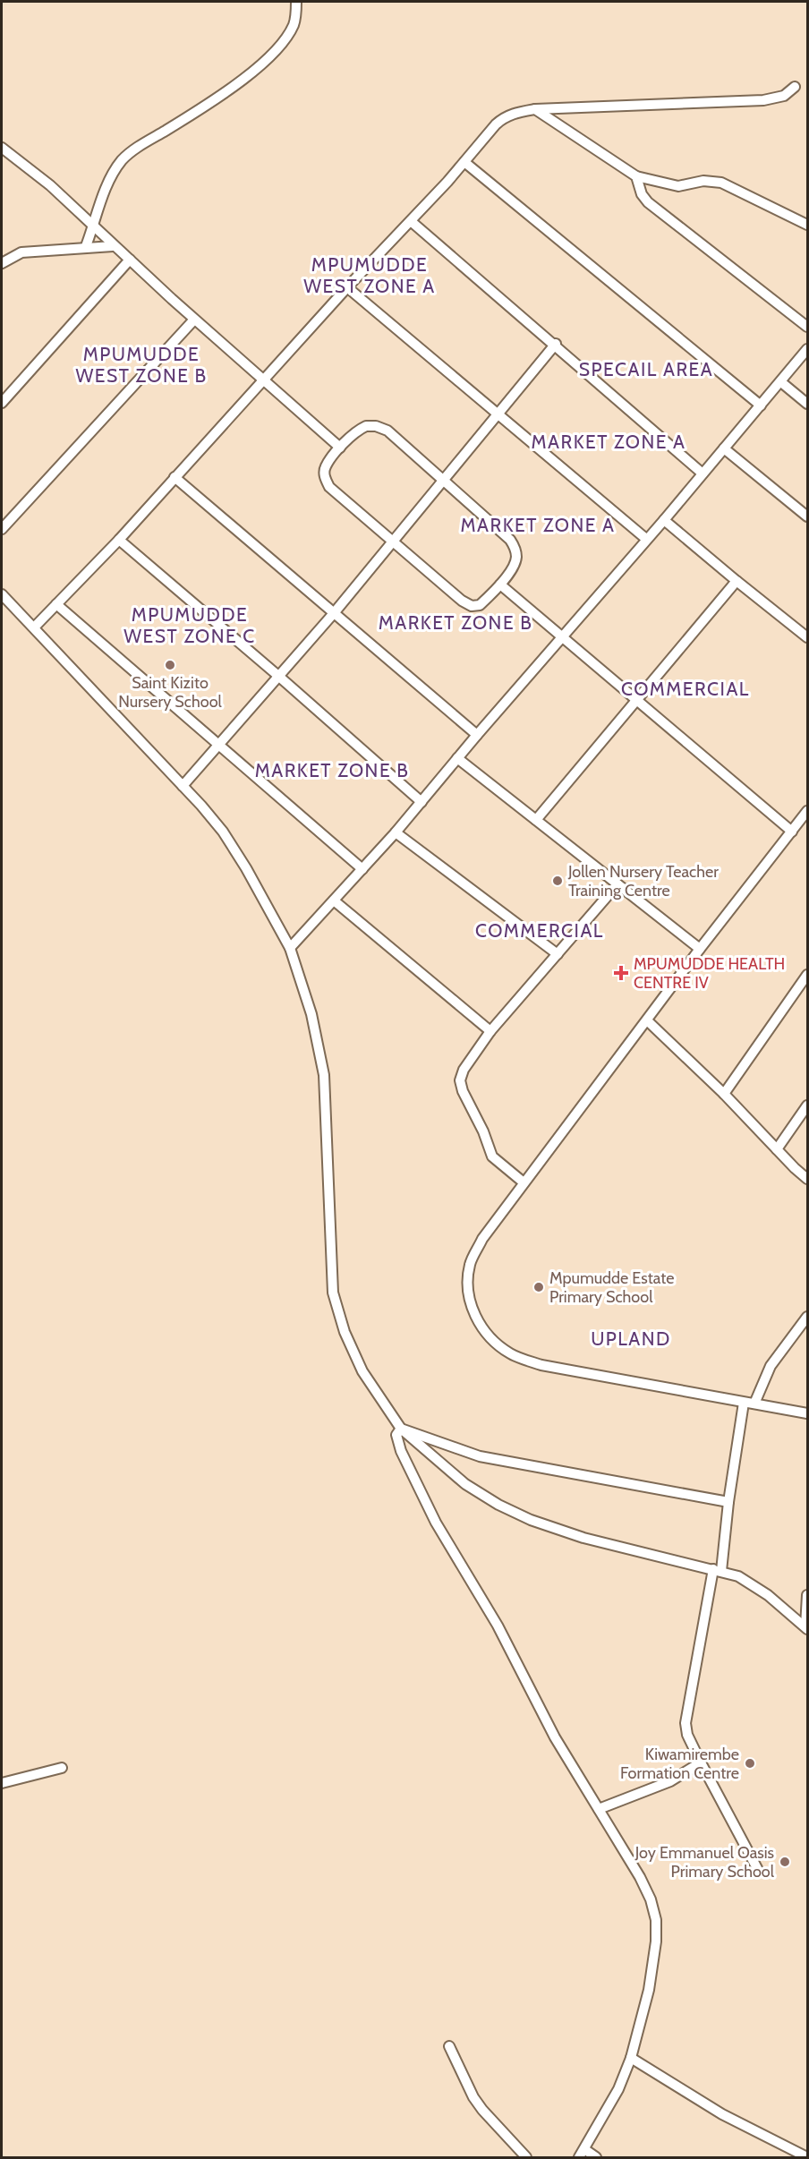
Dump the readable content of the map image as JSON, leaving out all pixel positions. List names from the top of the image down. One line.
{"districts":["MPUMUDDE WEST ZONE A","MPUMUDDE WEST ZONE B","SPECAIL AREA","MARKET ZONE A","MARKET ZONE A","MPUMUDDE WEST ZONE C","MARKET ZONE B","COMMERCIAL","MARKET ZONE B","COMMERCIAL","UPLAND"],"places":{"other":["Saint Kizito Nursery School","Jollen Nursery Teacher Training Centre","Mpumudde Estate Primary School","Kiwamirembe Formation Centre","Joy Emmanuel Oasis Primary School"],"health":["MPUMUDDE HEALTH CENTRE IV"]}}
